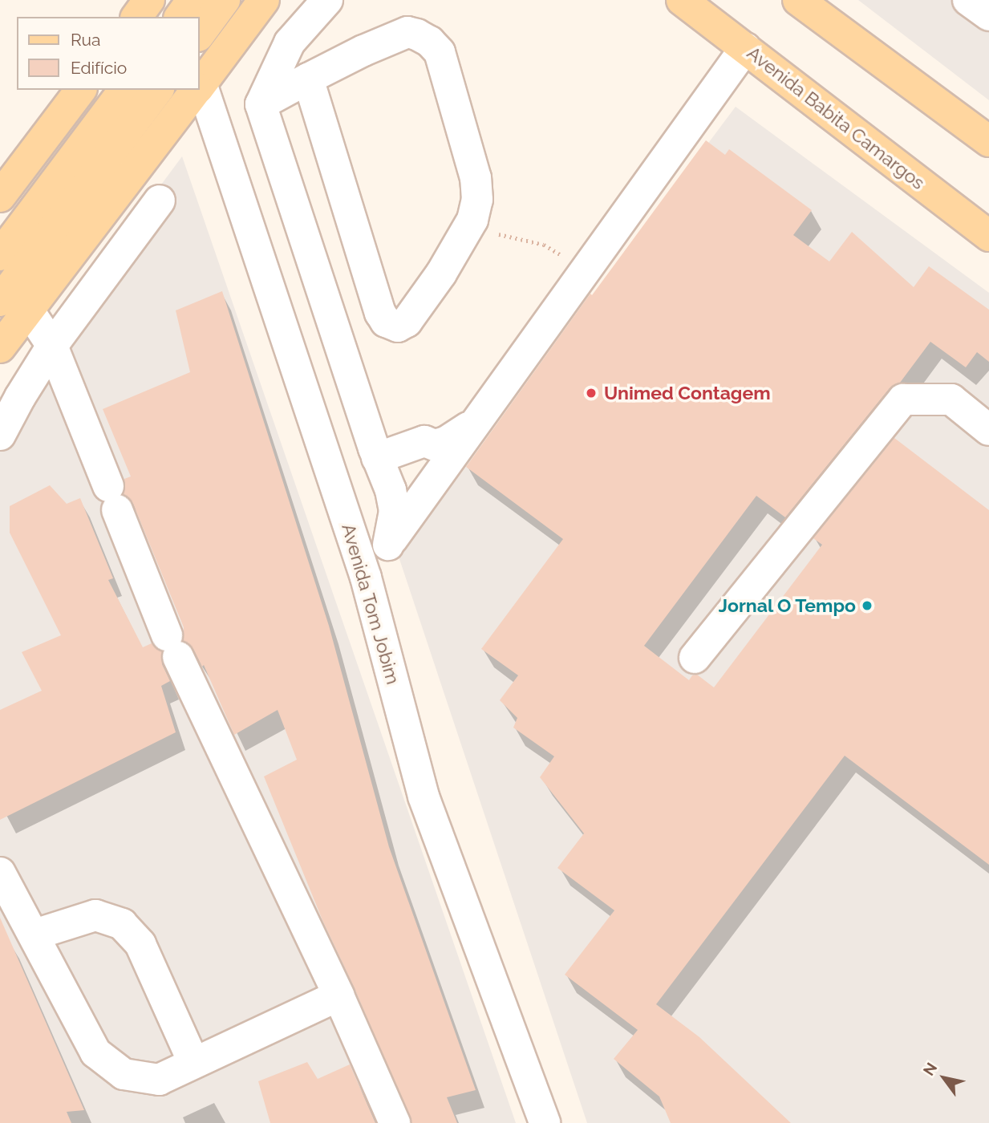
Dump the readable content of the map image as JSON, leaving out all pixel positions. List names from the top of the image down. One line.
{"streets":{"main road":["Avenida Babita Camargos"],"street":["Avenida Tom Jobim"]},"places":["Unimed Contagem","Jornal O Tempo"],"legend":["Rua","Edifício"],"north":"top left"}
